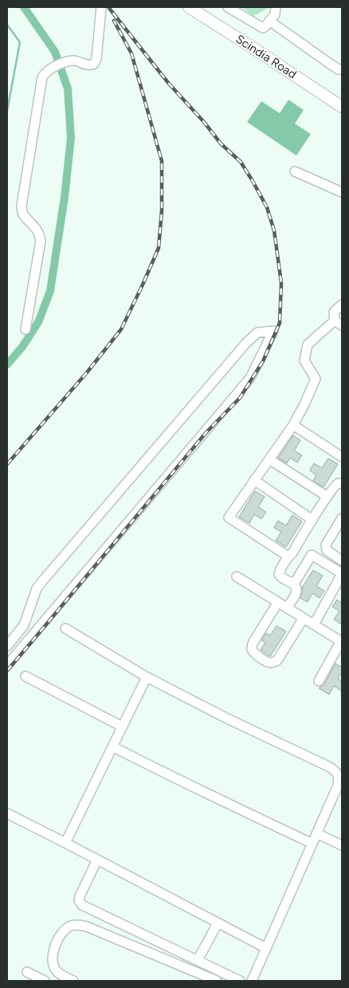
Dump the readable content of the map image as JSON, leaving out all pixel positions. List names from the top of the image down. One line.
{"streets":{"main road":["Scindia Road"]}}
